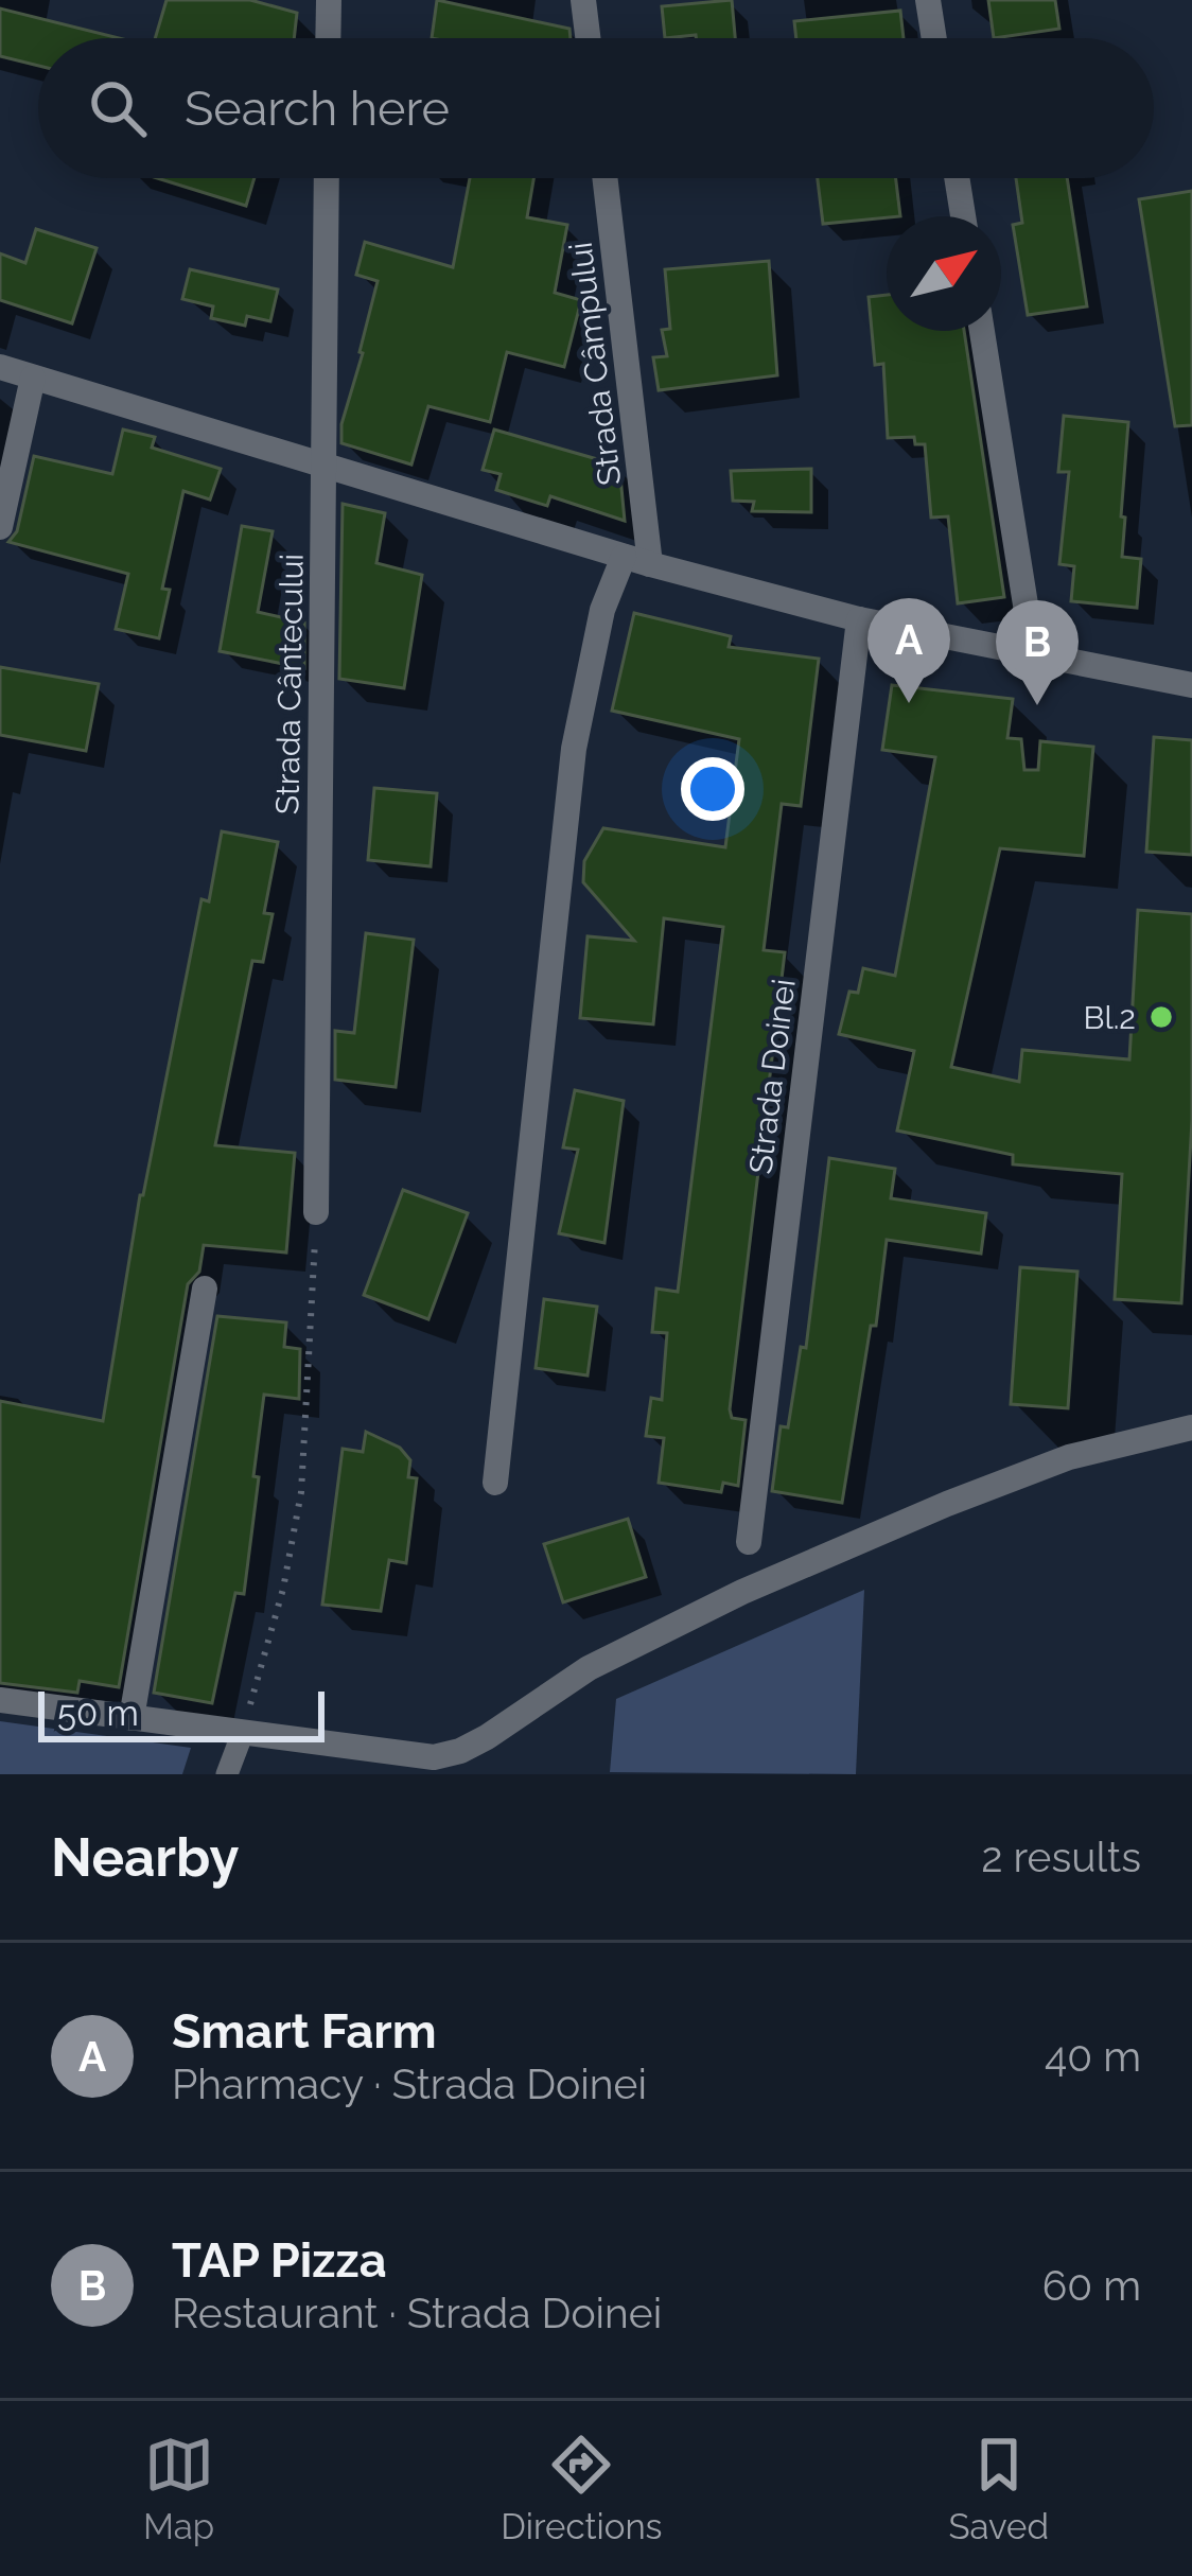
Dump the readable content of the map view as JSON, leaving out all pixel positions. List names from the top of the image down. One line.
{"streets":{"street":["Strada Câmpului","Strada Cântecului","Strada Doinei"]},"places":["Bl.2"],"scale_bar":"50 m","north":"top right","page":{"search":"Search here","pins":["A","B"],"scale":"50 m","heading":["Nearby","2 results"],"list":[{"mark":"A","name":"Smart Farm","note":"Pharmacy · Strada Doinei","value":"40 m"},{"mark":"B","name":"TAP Pizza","note":"Restaurant · Strada Doinei","value":"60 m"}],"nav":["Map","Directions","Saved"]}}
